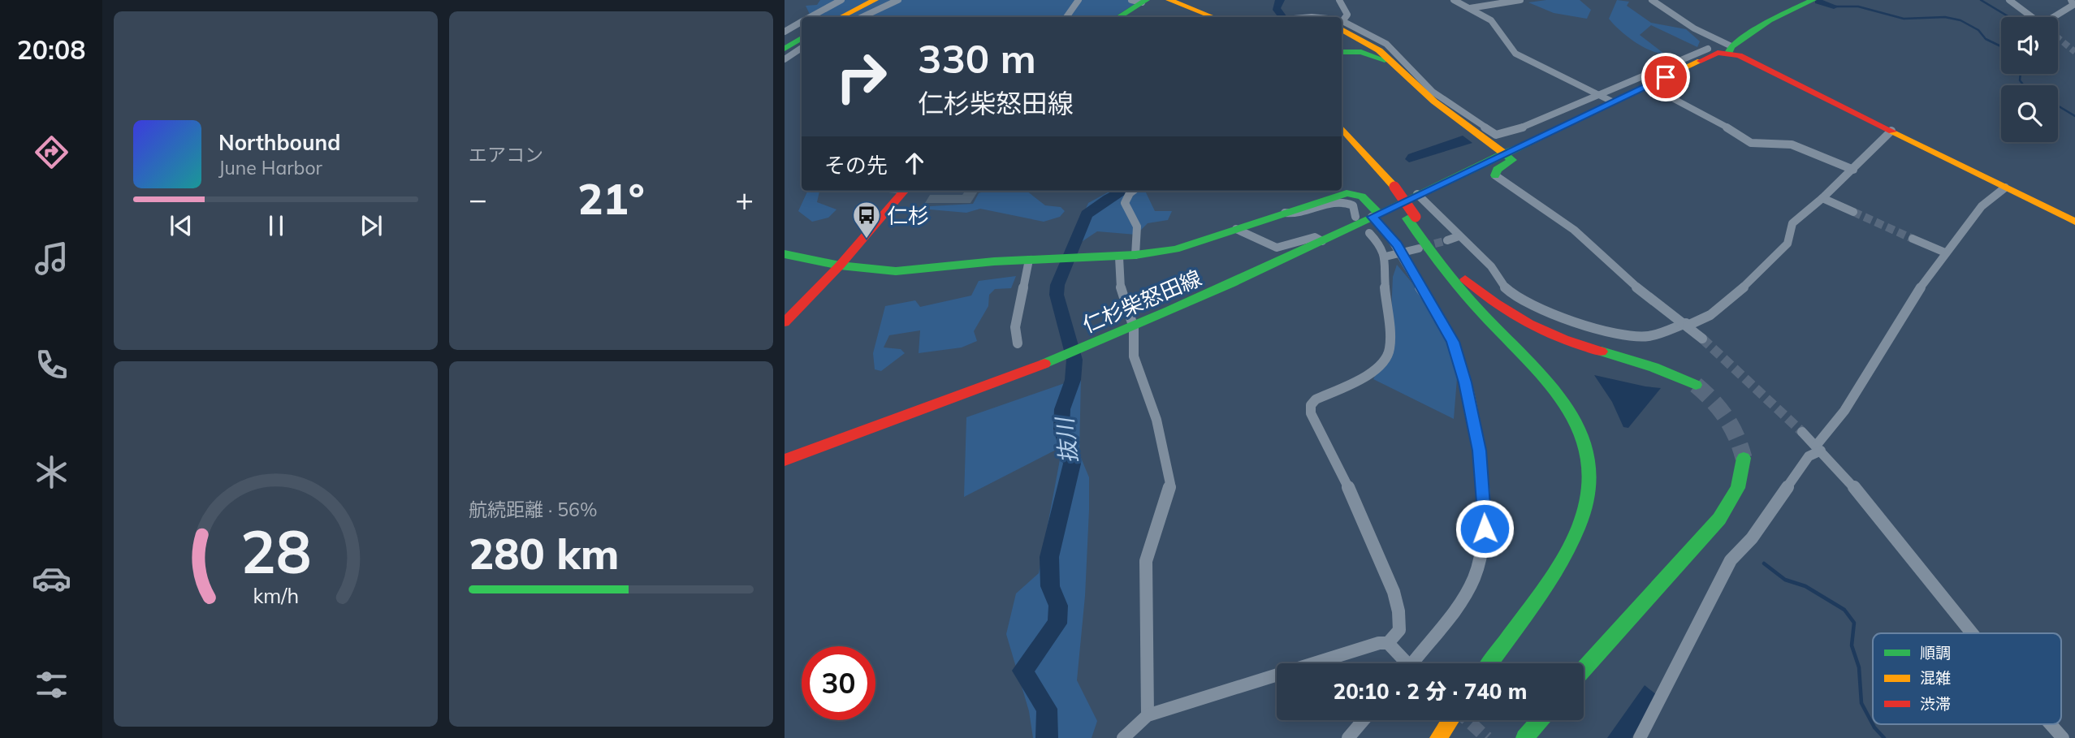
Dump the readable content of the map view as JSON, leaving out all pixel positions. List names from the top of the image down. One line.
{"streets":{"main road":["仁杉柴怒田線"]},"water":["抜川"],"places":{"bus stop":["仁杉"]},"legend":["順調","混雑","渋滞"],"page":{"tabs":"20:08","tile":["エアコン",["航続距離 · 56%","280 km"]],"turn":["330 m","仁杉柴怒田線"],"song":["Northbound","June Harbor"],"then":"その先","heat":["−","21°","+"],"limit":"30","trip":"20:10 · 2 分 · 740 m","gauge":["28","km/h"]}}
